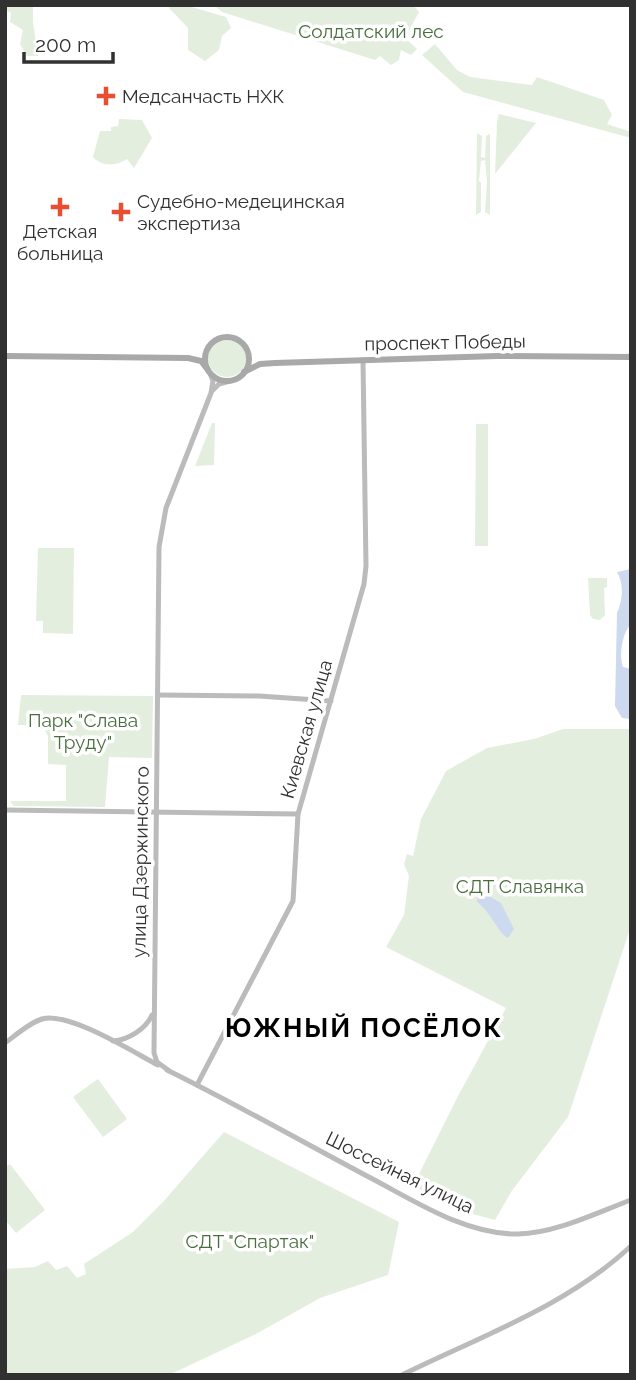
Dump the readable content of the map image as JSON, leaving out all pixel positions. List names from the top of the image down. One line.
{"streets":{"main road":["проспект Победы","Киевская улица","улица Дзержинского","Шоссейная улица"]},"crossings":[["проспект Победы","Киевская улица"],["проспект Победы","улица Дзержинского"],["Киевская улица","Шоссейная улица"],["улица Дзержинского","Шоссейная улица"]],"districts":["ЮЖНЫЙ ПОСЁЛОК"],"parks":["Солдатский лес","Парк \"Слава Труду\"","СДТ Славянка","СДТ \"Спартак\""],"places":{"health":["Медсанчасть НХК","Детская больница","Судебно-медецинская экспертиза"]},"scale_bar":"200 m"}
